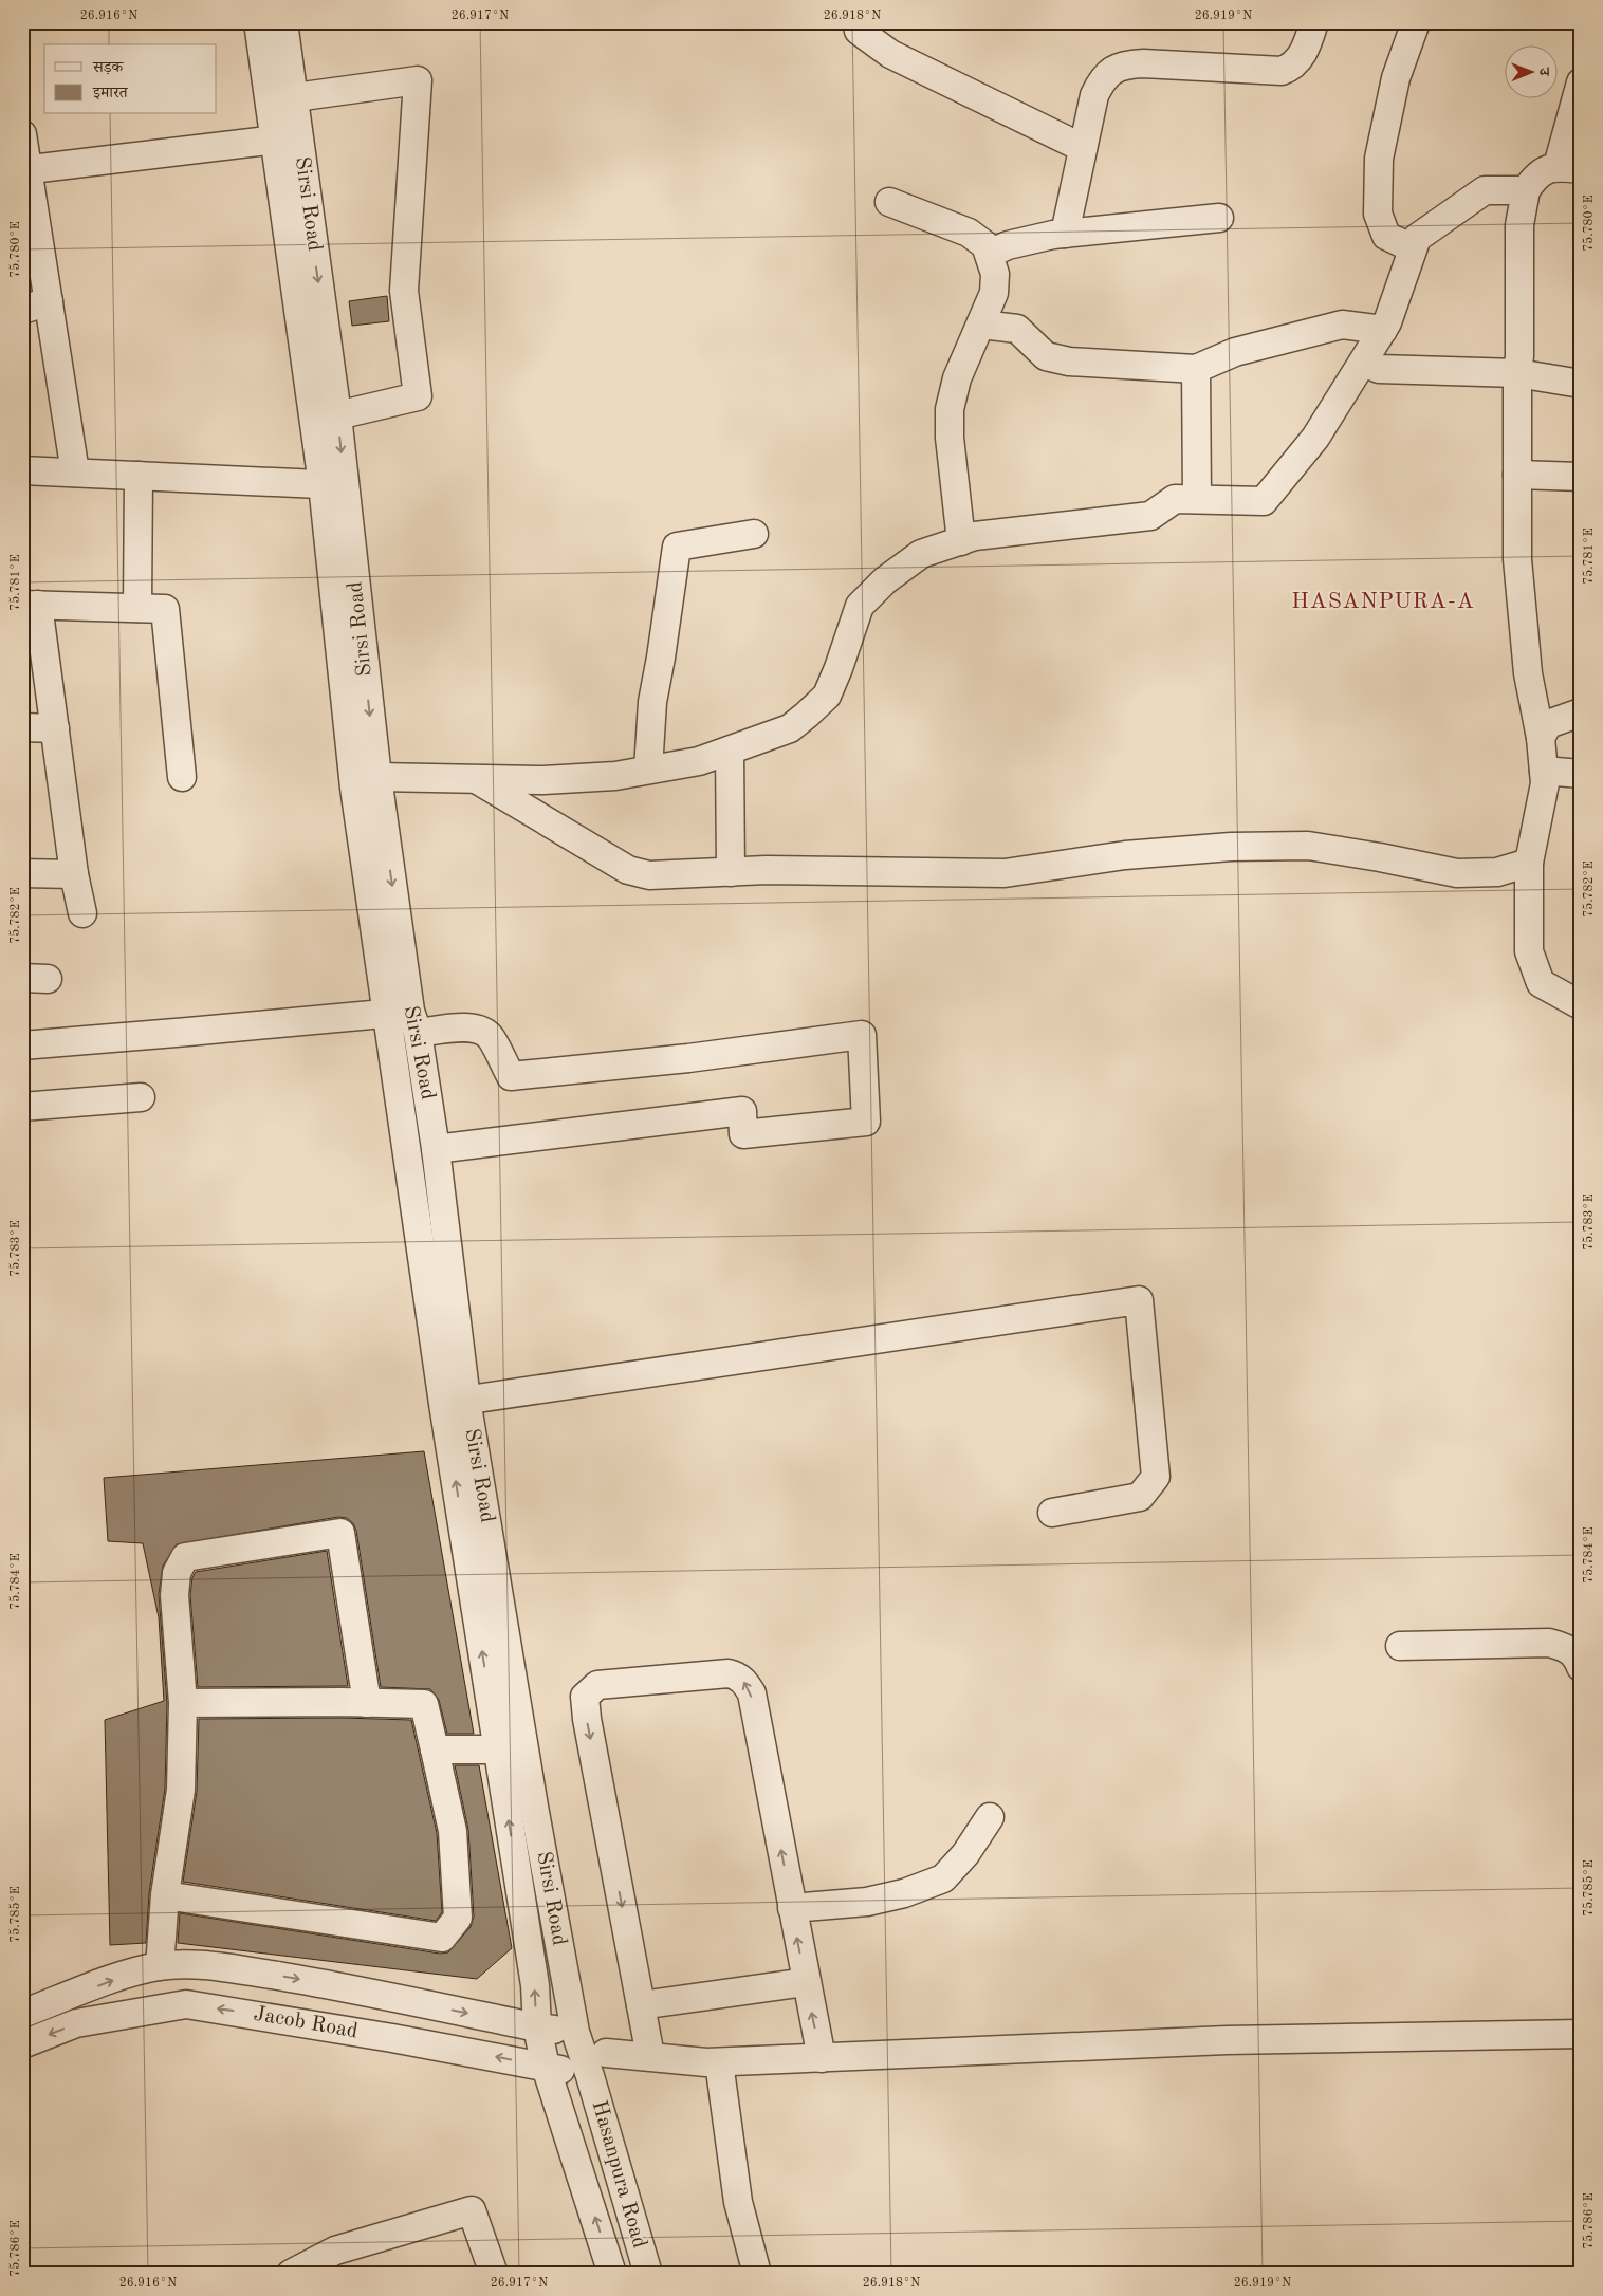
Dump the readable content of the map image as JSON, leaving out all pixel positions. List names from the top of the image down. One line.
{"streets":{"street":["Sirsi Road","Jacob Road","Hasanpura Road"]},"crossings":[["Sirsi Road","Jacob Road"],["Sirsi Road","Hasanpura Road"],["Jacob Road","Hasanpura Road"]],"districts":["HASANPURA-A"],"legend":["सड़क","इमारत"],"north":"right","coordinates":["26.916°N","26.917°N","26.918°N","26.919°N","75.780°E","75.781°E","75.782°E","75.783°E","75.784°E","75.785°E","75.786°E"]}
